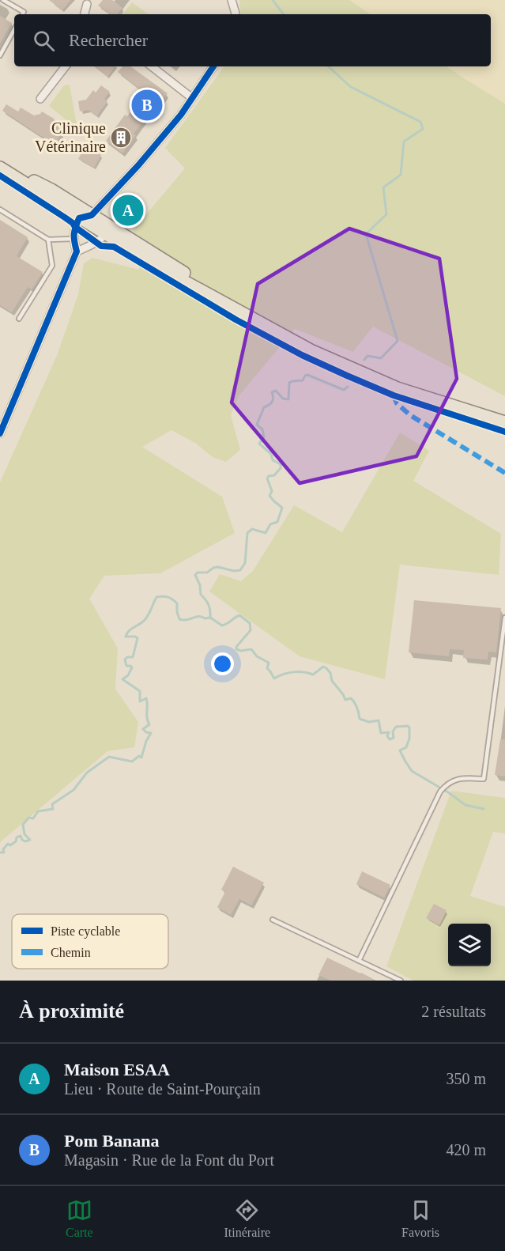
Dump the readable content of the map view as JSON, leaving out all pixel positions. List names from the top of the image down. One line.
{"places":{"building":["Clinique Vétérinaire"]},"legend":["Piste cyclable","Chemin"],"page":{"search":"Rechercher","pins":["B","A"],"heading":["À proximité","2 résultats"],"list":[{"mark":"A","name":"Maison ESAA","note":"Lieu · Route de Saint-Pourçain","value":"350 m"},{"mark":"B","name":"Pom Banana","note":"Magasin · Rue de la Font du Port","value":"420 m"}],"nav":["Carte","Itinéraire","Favoris"]}}
